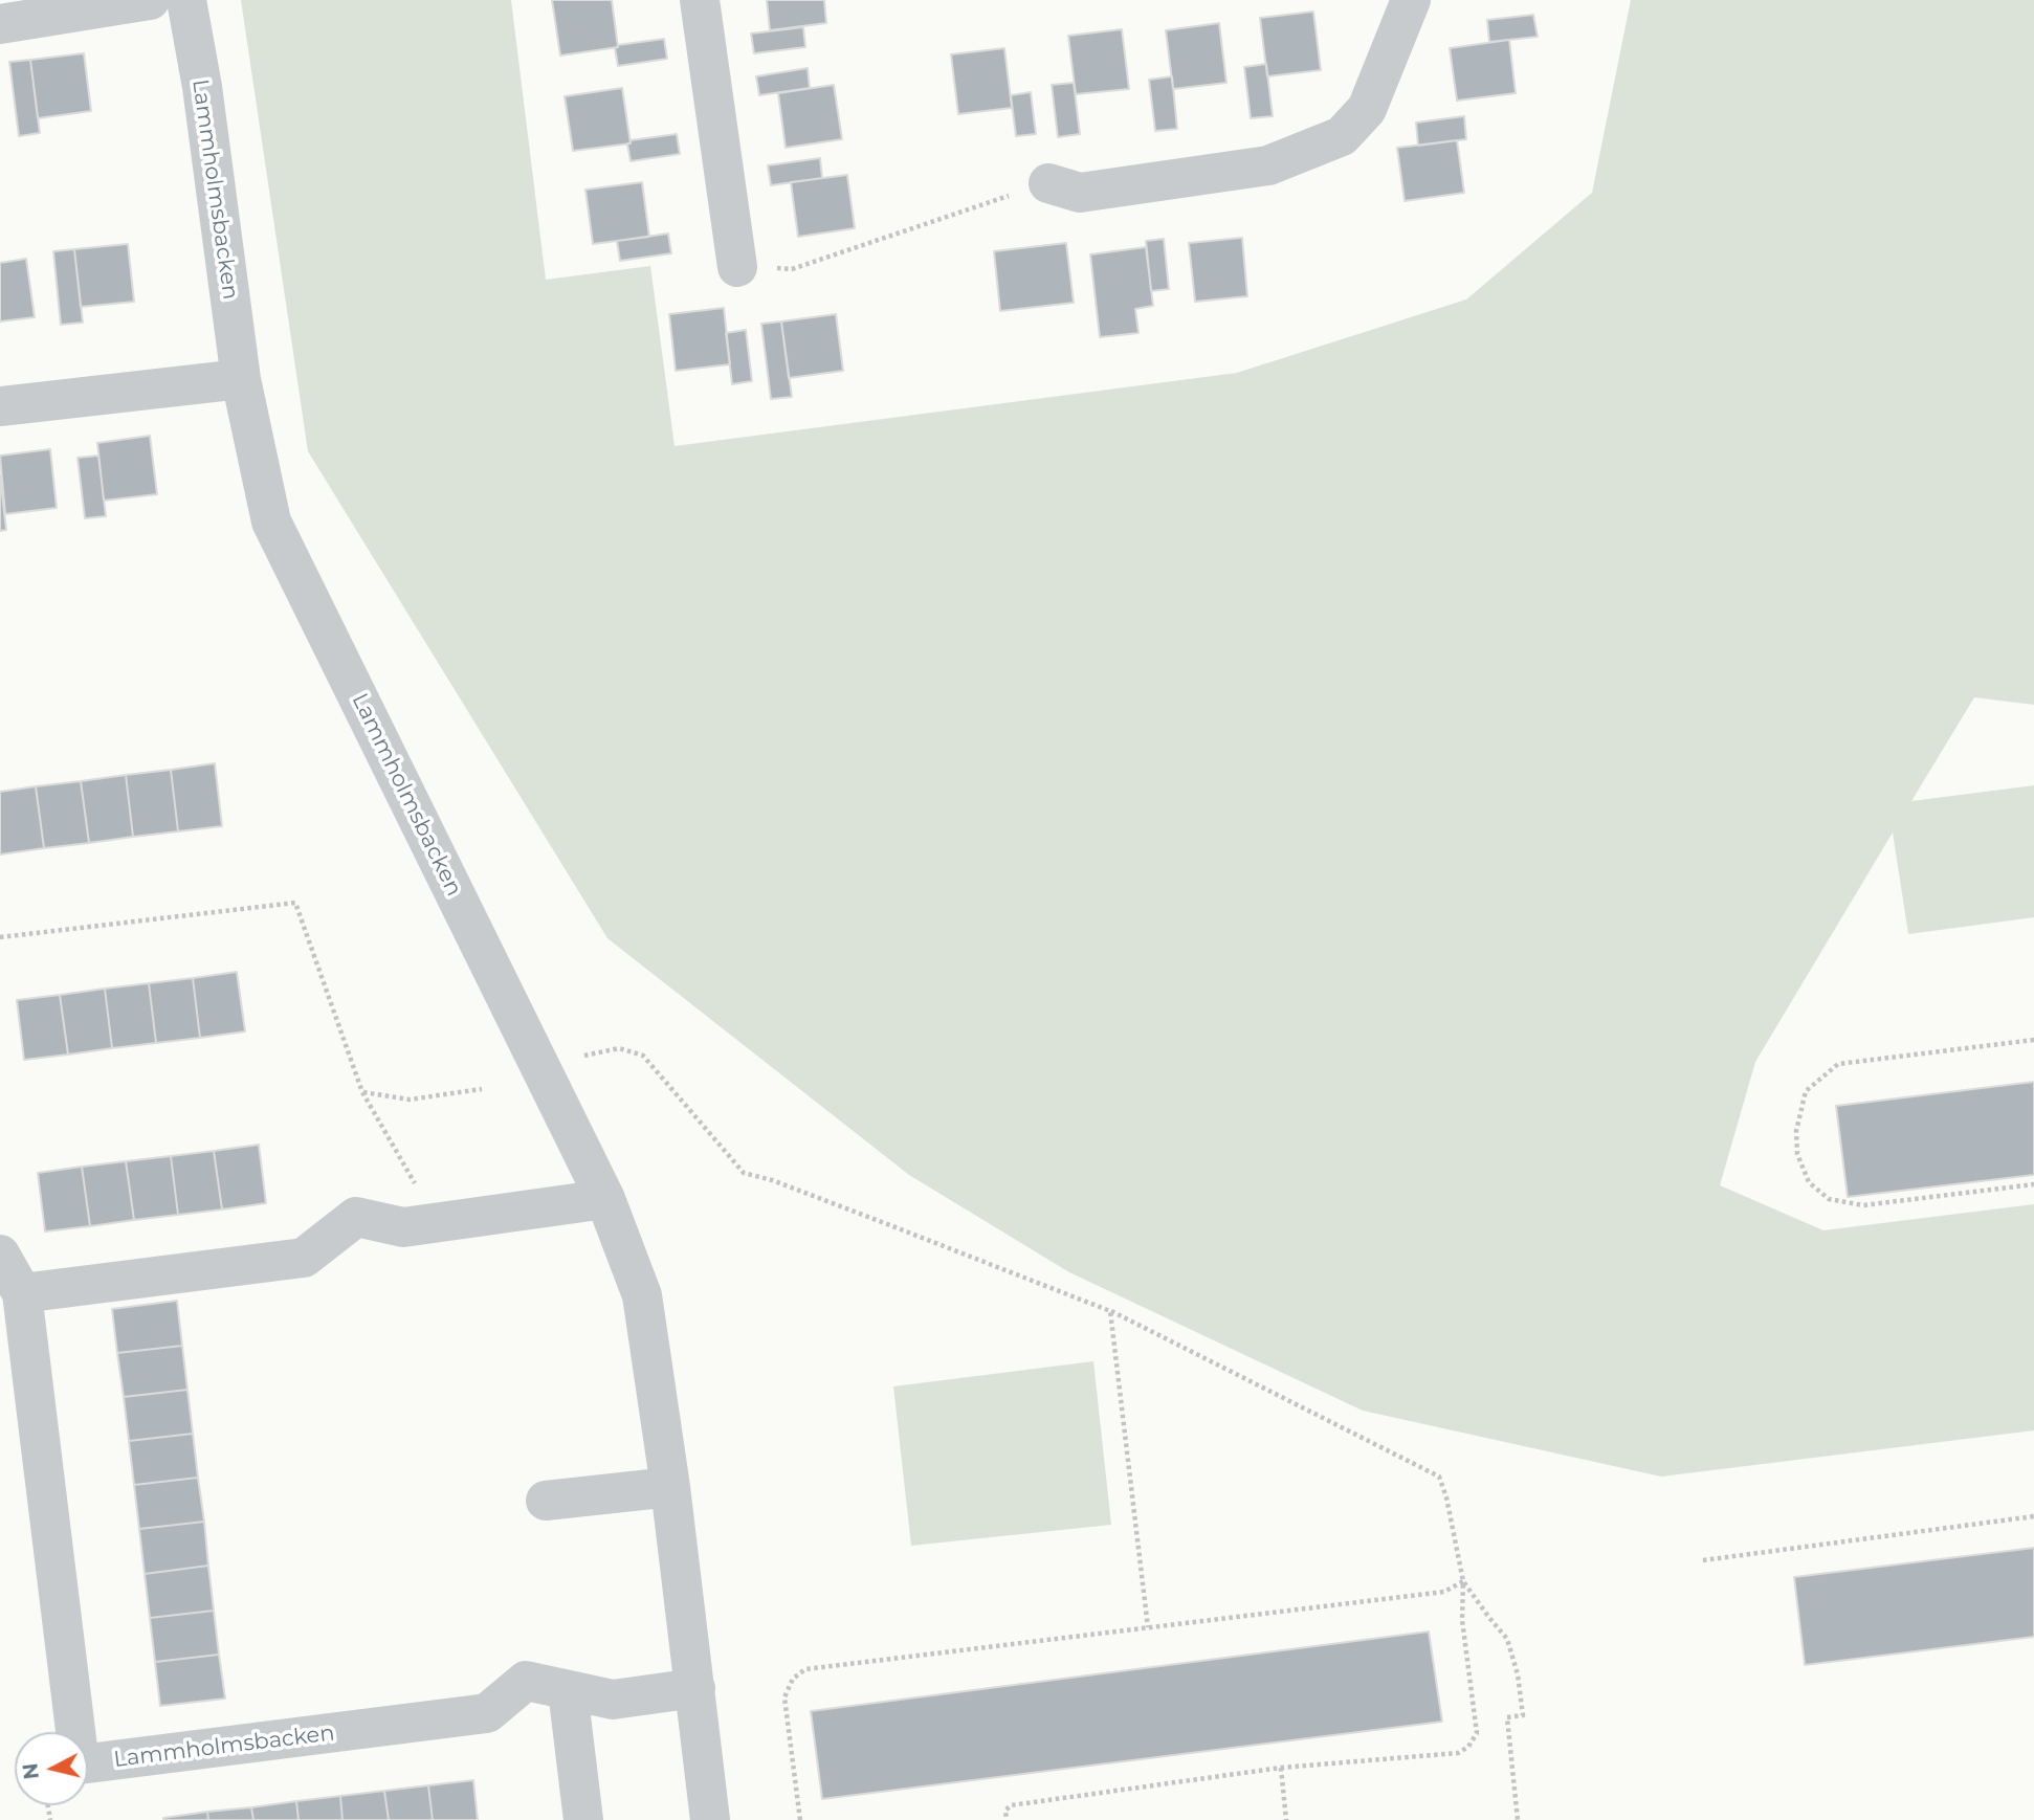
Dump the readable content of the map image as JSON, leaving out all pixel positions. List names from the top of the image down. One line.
{"streets":{"street":["Lammholmsbacken"]},"north":"left"}
